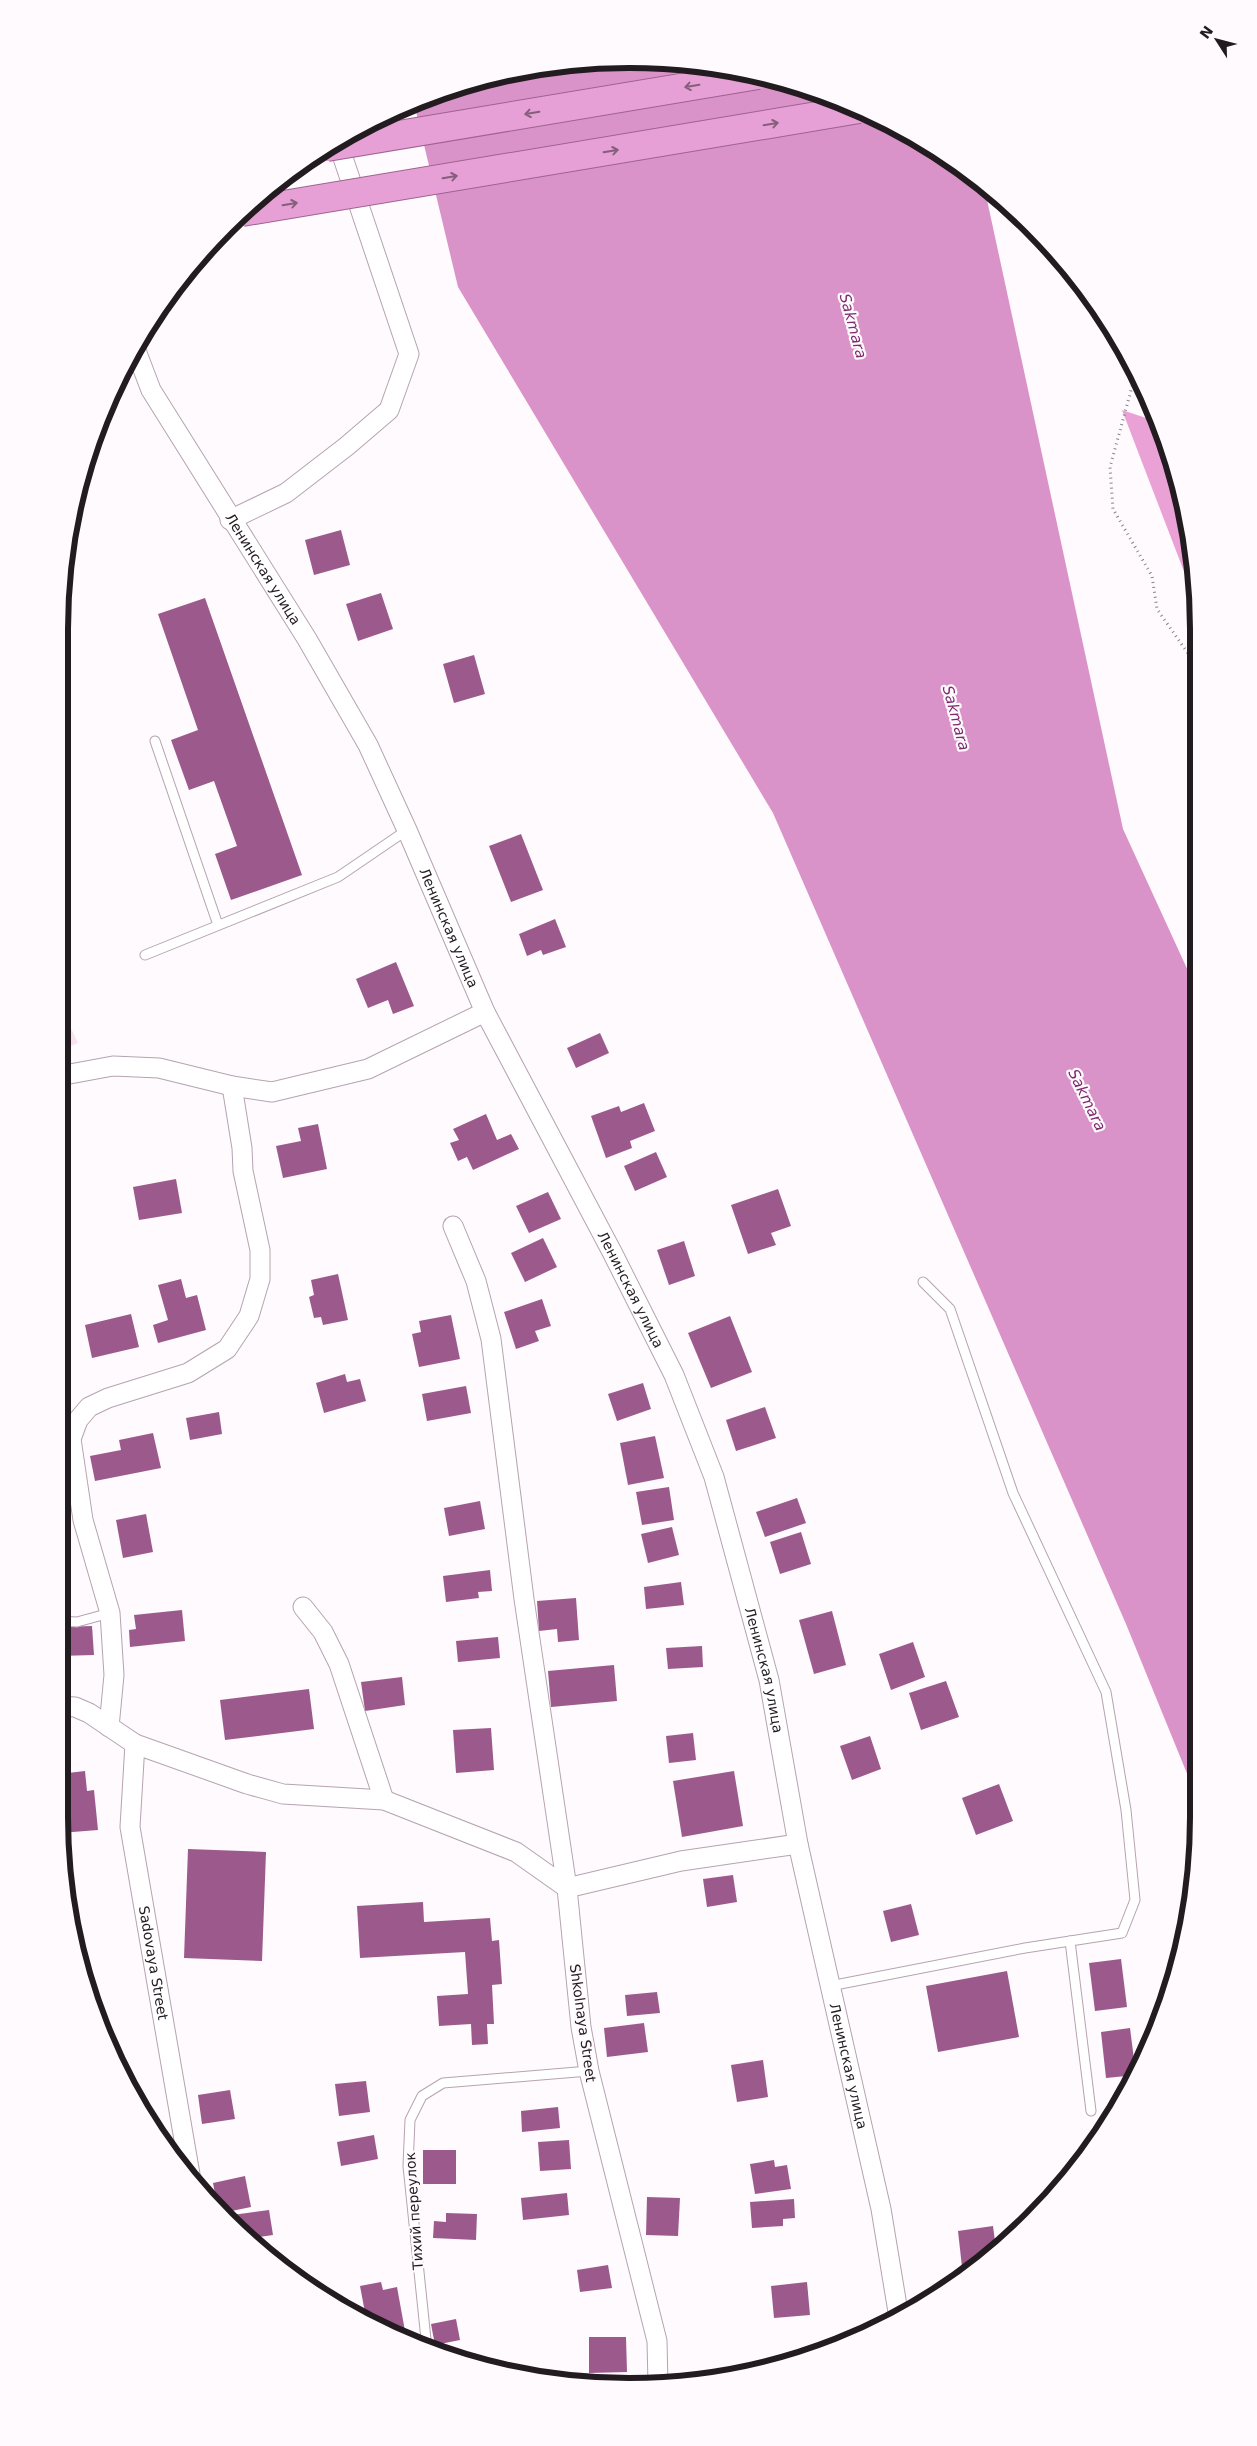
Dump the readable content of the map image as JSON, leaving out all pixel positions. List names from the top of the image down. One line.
{"streets":{"street":["Ленинская улица","Sadovaya Street","Shkolnaya Street"],"lane":["Тихий переулок"]},"crossings":[["Shkolnaya Street","Тихий переулок"]],"water":["Sakmara"],"north":"top left"}
